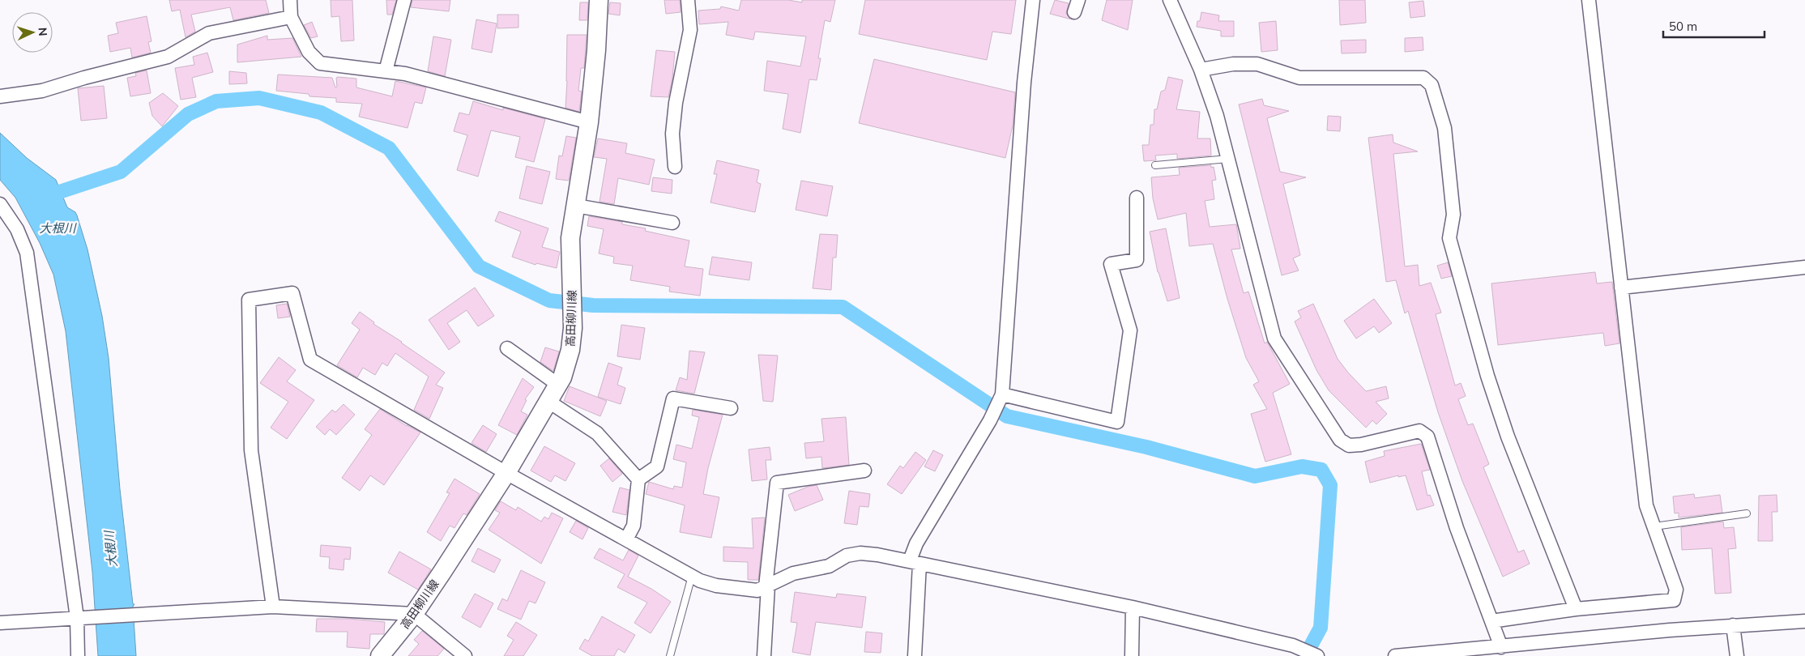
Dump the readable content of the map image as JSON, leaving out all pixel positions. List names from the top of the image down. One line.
{"streets":{"main road":["高田柳川線"]},"water":["大根川"],"scale_bar":"50 m","north":"right"}
